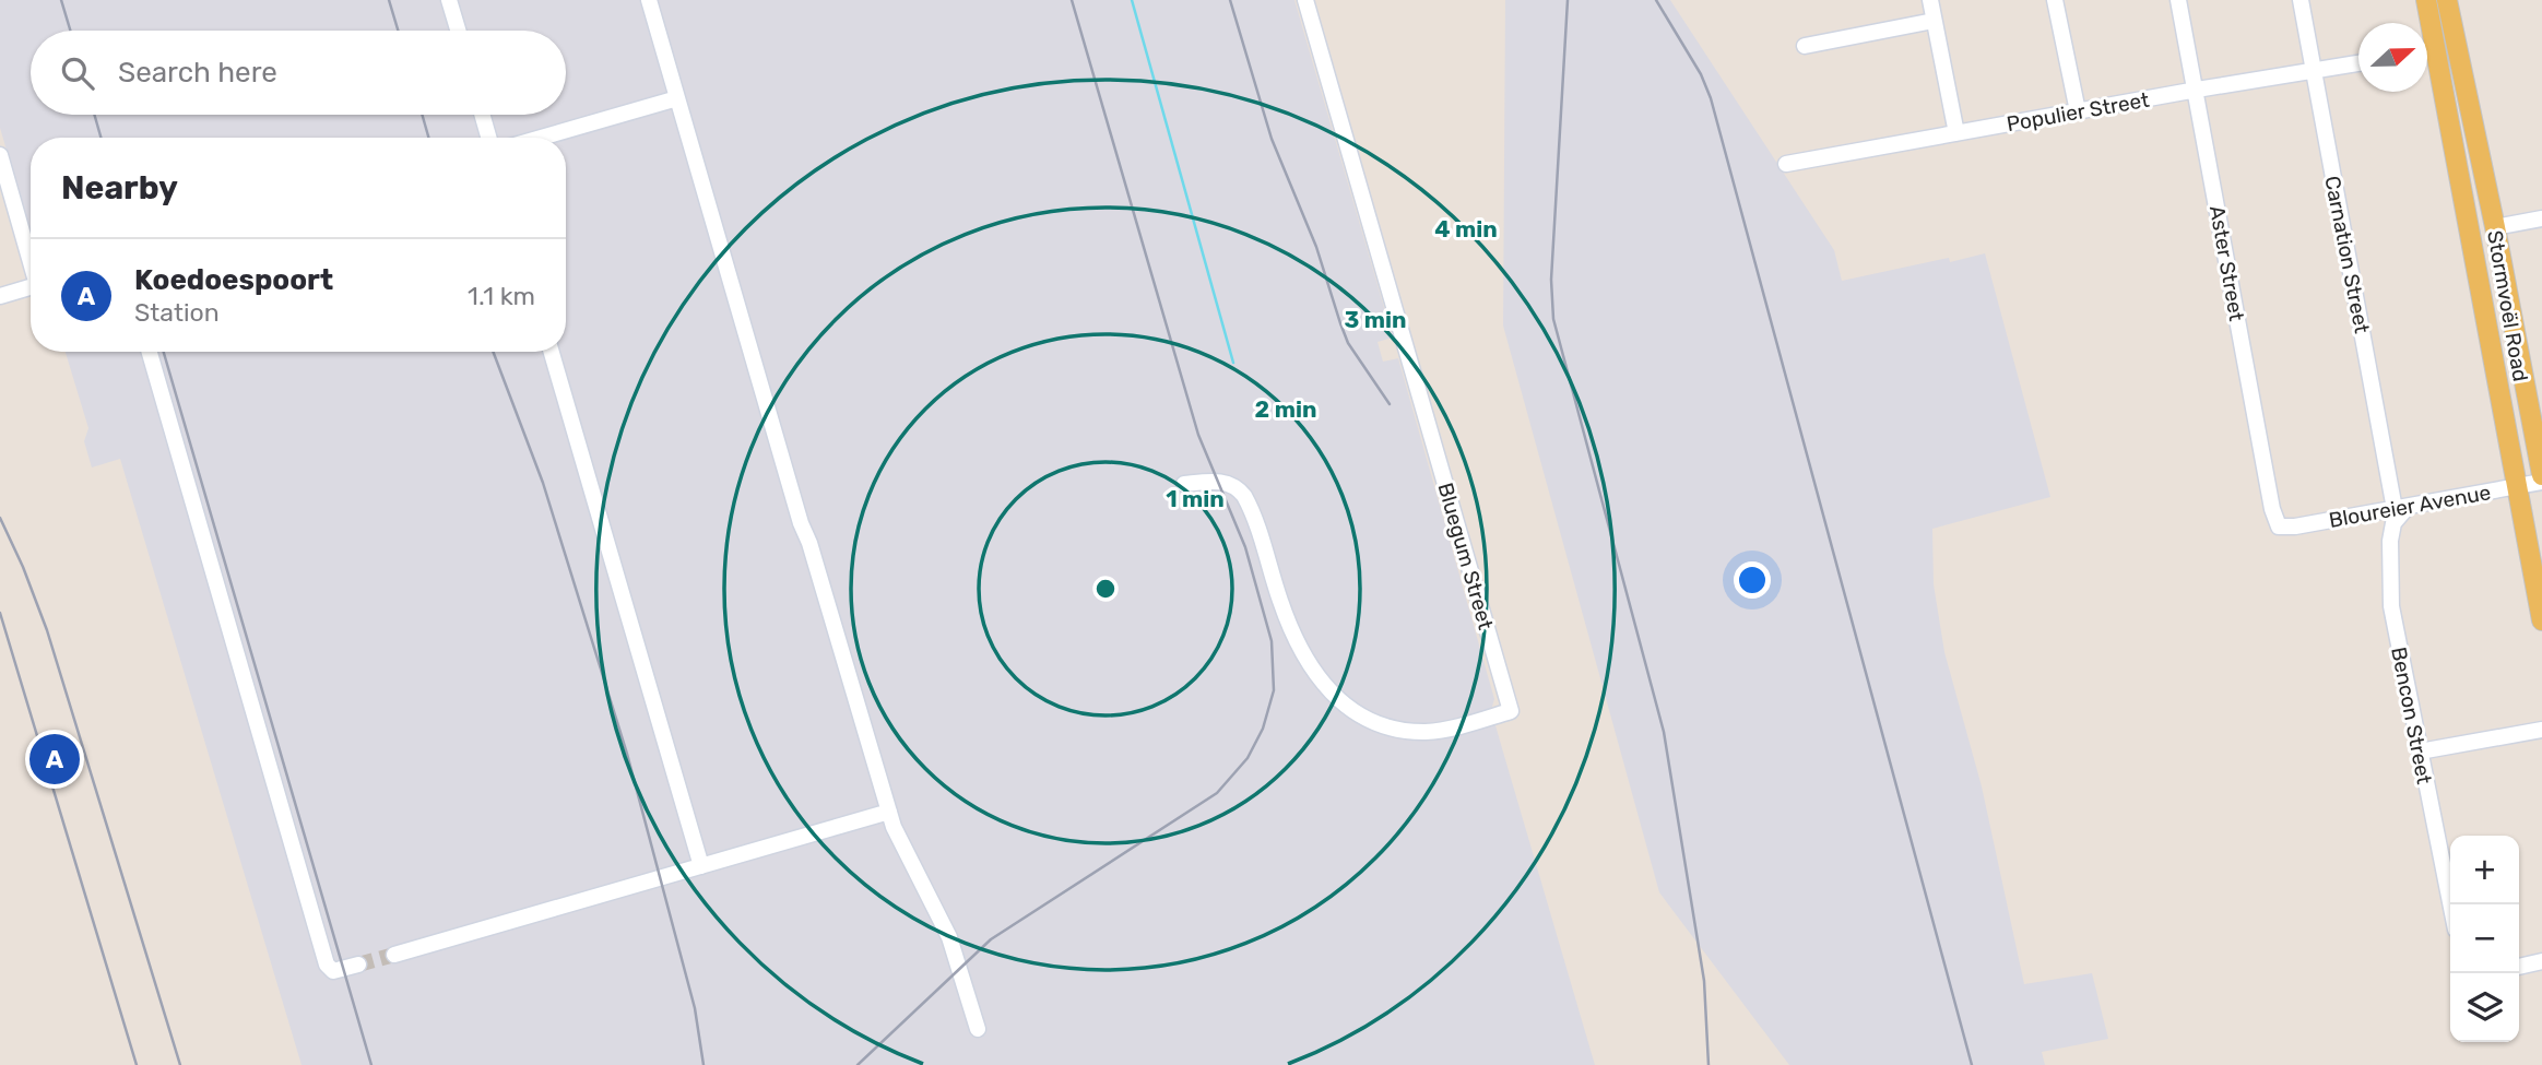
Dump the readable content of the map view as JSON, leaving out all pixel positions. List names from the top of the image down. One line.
{"streets":{"main road":["Stormvoël Road"],"street":["Populier Street","Carnation Street","Aster Street","Bloureier Avenue","Bluegum Street","Bencon Street"]},"crossings":[["Populier Street","Carnation Street"],["Populier Street","Aster Street"],["Carnation Street","Bloureier Avenue"],["Carnation Street","Bencon Street"],["Aster Street","Bloureier Avenue"],["Stormvoël Road","Bloureier Avenue"],["Bloureier Avenue","Bencon Street"]],"north":"right","page":{"search":"Search here","heading":"Nearby","list":[{"mark":"A","name":"Koedoespoort","note":"Station","value":"1.1 km"}],"pins":"A","map_buttons":["+","−"]},"rings":["4 min","3 min","2 min","1 min"]}
